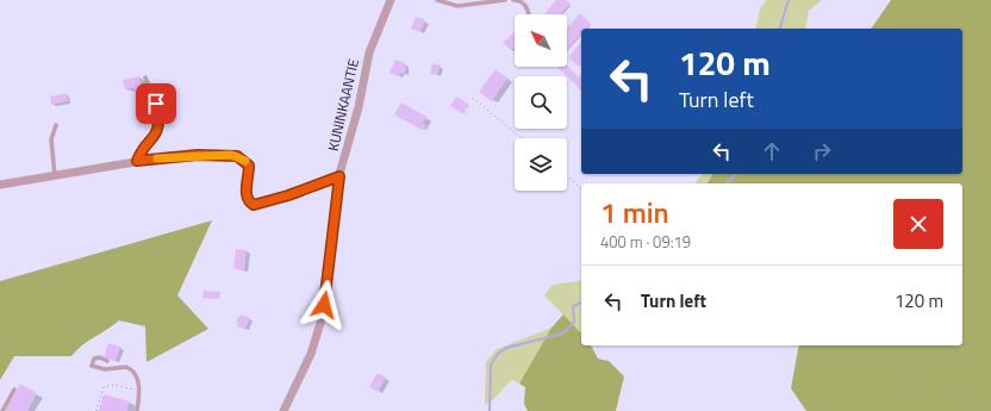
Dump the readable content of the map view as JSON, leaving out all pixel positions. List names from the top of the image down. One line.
{"streets":{"street":["KUNINKAANTIE"]},"north":"top left","page":{"turn":["120 m","Turn left"],"heading":["1 min","400 m · 09:19"],"list":[{"name":"Turn left","value":"120 m"}]}}
